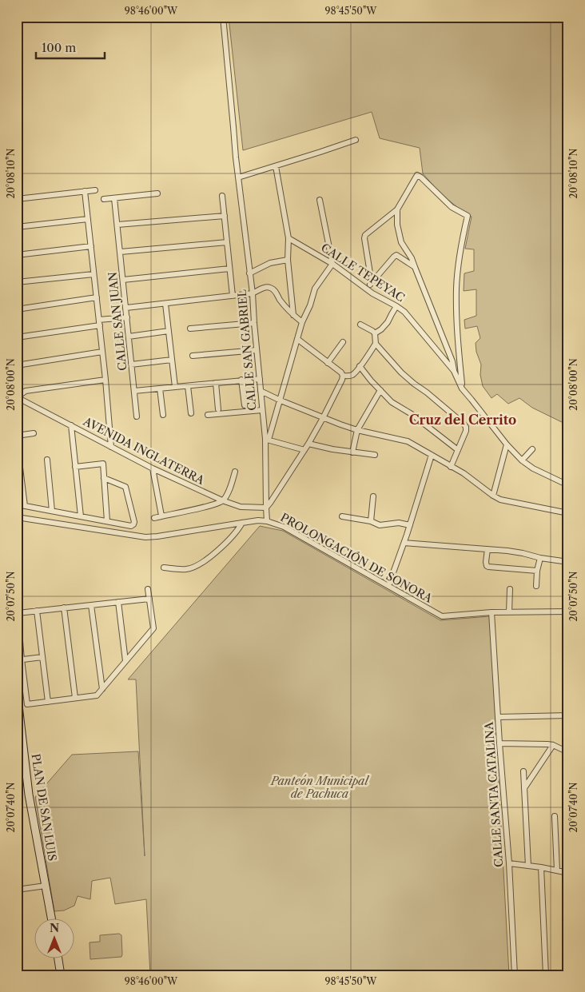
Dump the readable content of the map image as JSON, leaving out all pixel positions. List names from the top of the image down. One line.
{"streets":{"street":["CALLE TEPEYAC","CALLE SAN JUAN","CALLE SAN GABRIEL","AVENIDA INGLATERRA","PROLONGACIÓN DE SONORA","CALLE SANTA CATALINA","PLAN DE SAN LUIS"]},"crossings":[["CALLE SAN GABRIEL","AVENIDA INGLATERRA"],["CALLE SAN GABRIEL","PROLONGACIÓN DE SONORA"],["PROLONGACIÓN DE SONORA","CALLE SANTA CATALINA"]],"districts":["Cruz del Cerrito"],"parks":["Panteón Municipal de Pachuca"],"scale_bar":"100 m","north":"top","coordinates":["98°46'00\"W","98°45'50\"W","20°08'10\"N","20°08'00\"N","20°07'50\"N","20°07'40\"N"]}
